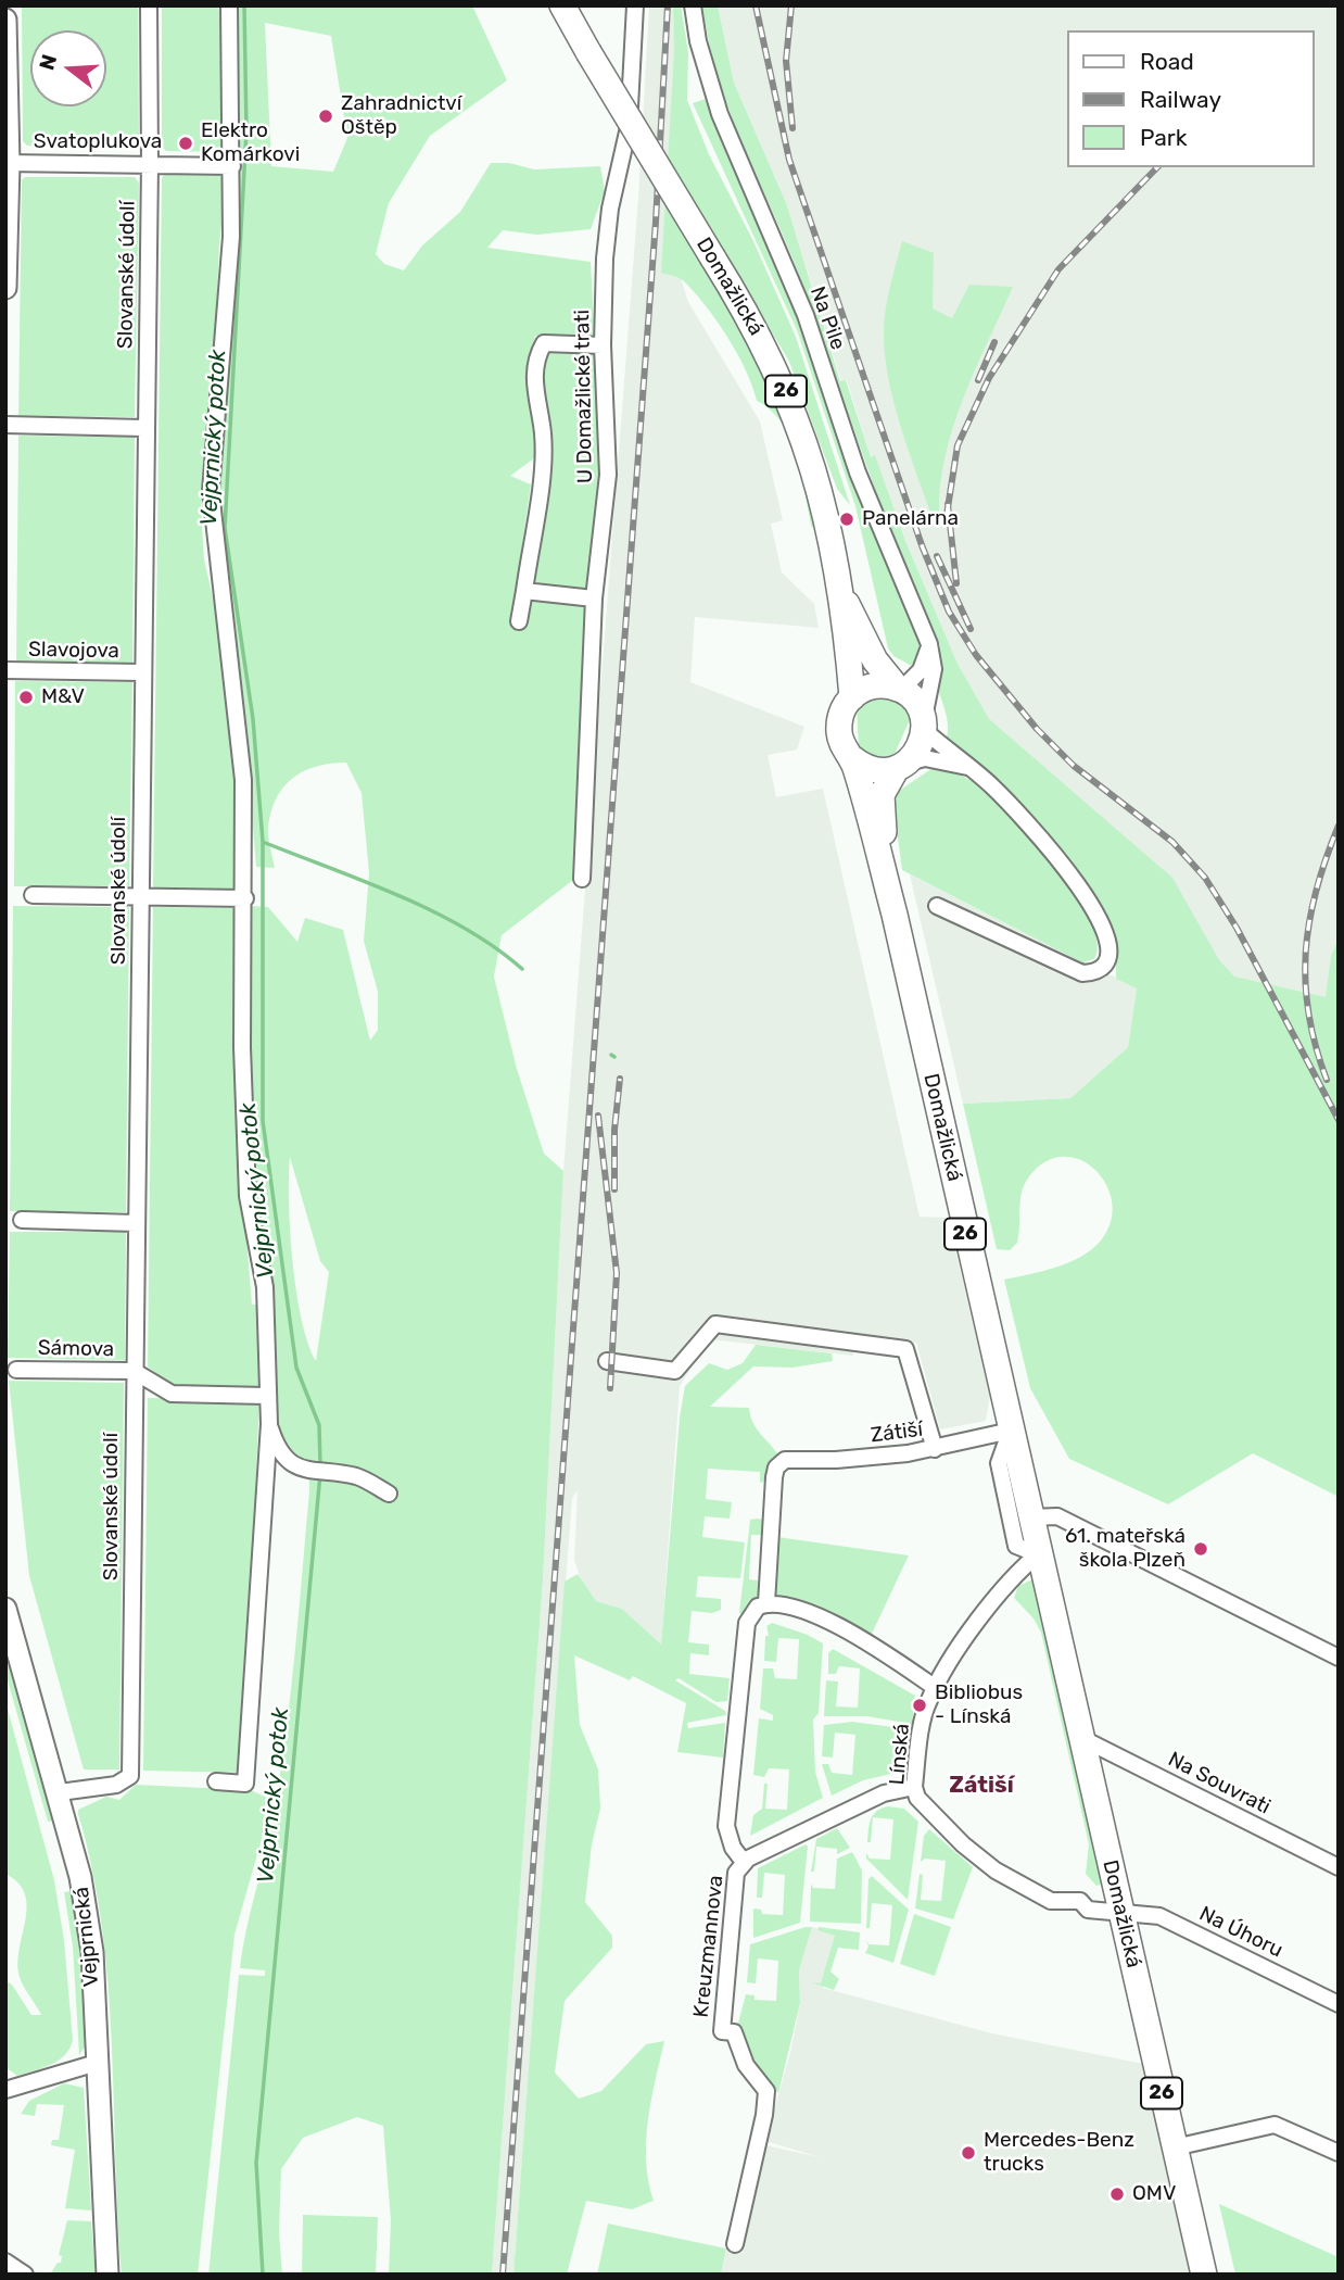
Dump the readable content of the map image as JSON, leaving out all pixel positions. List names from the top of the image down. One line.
{"streets":{"main road":["Domažlická","26","Vejprnická"],"street":["Svatoplukova","Slovanské údolí","Na Pile","U Domažlické trati","Slavojova","Sámova","Zátiší","Línská","Na Souvrati","Na Úhoru","Kreuzmannova"]},"crossings":[["Svatoplukova","Slovanské údolí"],["Slovanské údolí","Slavojova"],["Slovanské údolí","Sámova"],["Slovanské údolí","Vejprnická"],["Domažlická","Na Pile"],["Domažlická","Zátiší"],["Domažlická","Línská"],["Domažlická","Na Souvrati"],["Domažlická","Na Úhoru"],["Zátiší","Kreuzmannova"],["Línská","Na Úhoru"],["Línská","Kreuzmannova"]],"districts":["Zátiší"],"water":["Vejprnický potok"],"places":["Zahradnictví Oštěp","Elektro Komárkovi","Panelárna","M&V","61. mateřská škola Plzeň","Bibliobus - Línská","Mercedes-Benz trucks","OMV"],"legend":["Road","Railway","Park"],"north":"left"}
